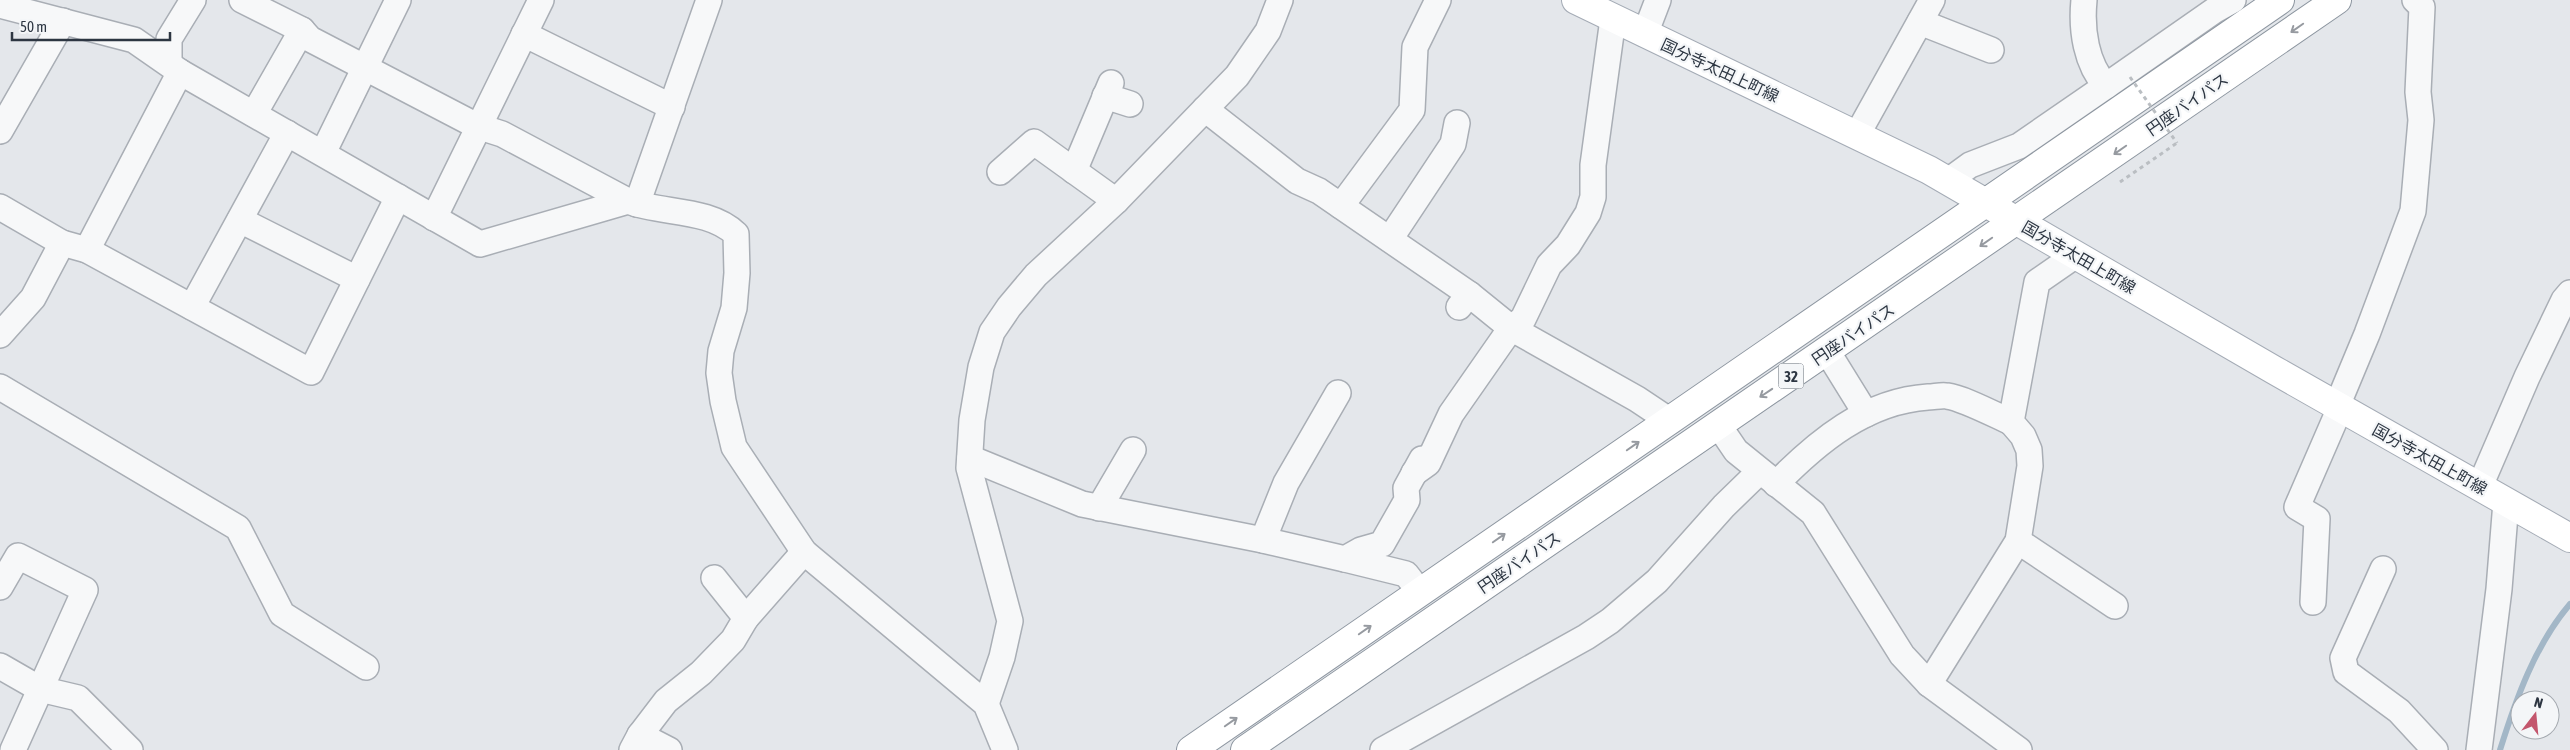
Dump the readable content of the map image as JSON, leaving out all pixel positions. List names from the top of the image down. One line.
{"streets":{"main road":["国分寺太田上町線","円座バイパス","32"]},"crossings":[["国分寺太田上町線","円座バイパス"]],"scale_bar":"50 m","north":"top"}
